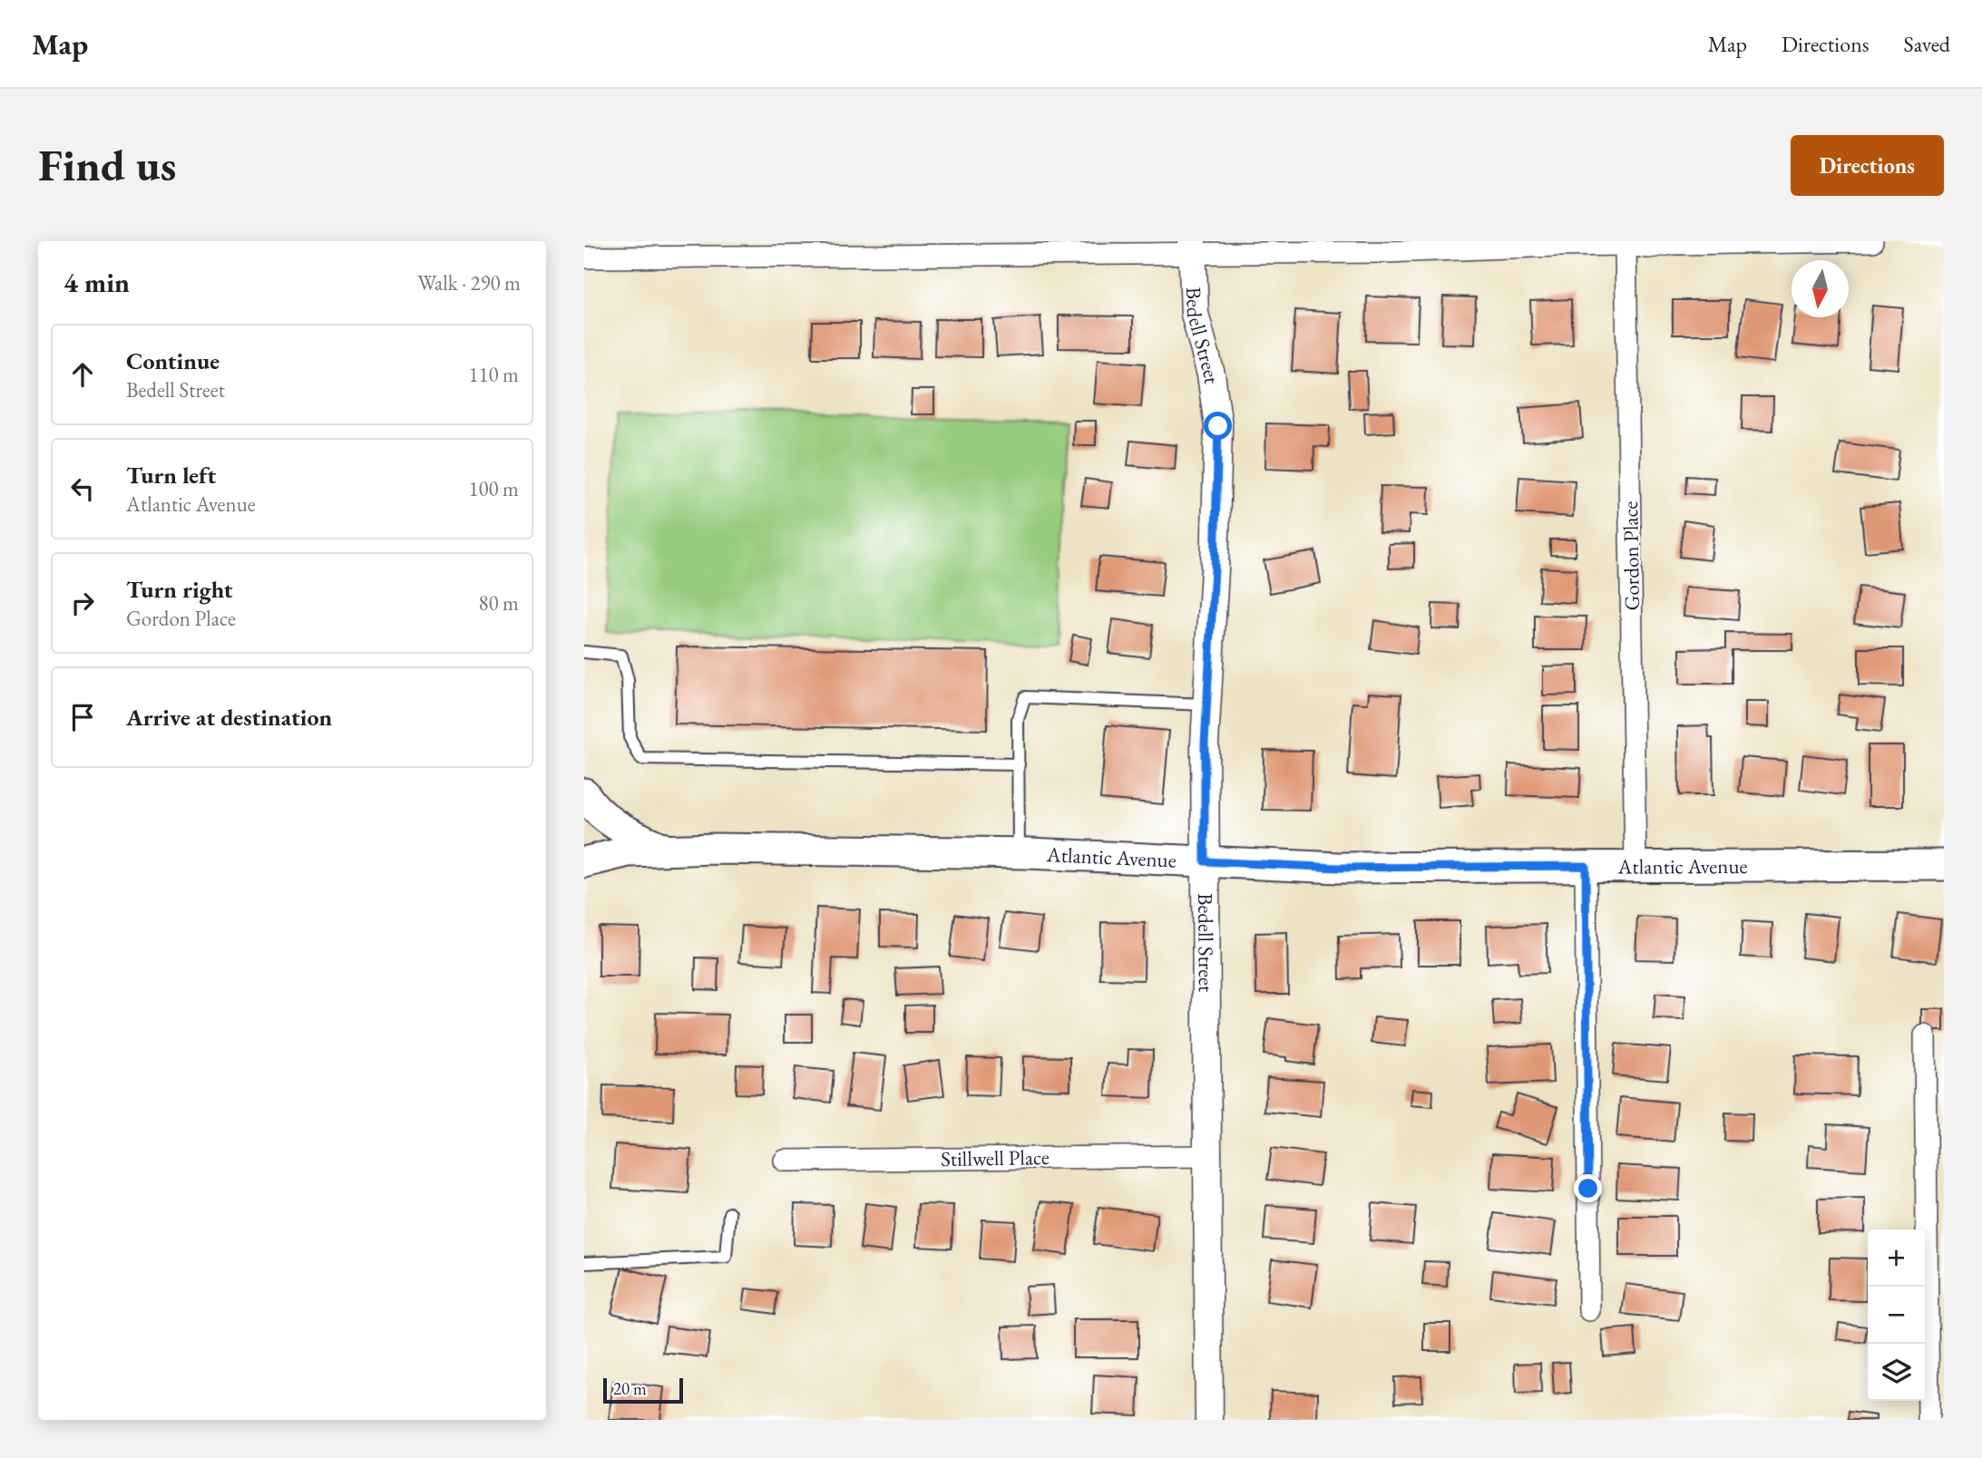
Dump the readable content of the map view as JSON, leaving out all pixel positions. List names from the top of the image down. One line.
{"streets":{"main road":["Atlantic Avenue"],"street":["Bedell Street","Gordon Place","Stillwell Place"]},"crossings":[["Bedell Street","Atlantic Avenue"],["Bedell Street","Stillwell Place"],["Gordon Place","Atlantic Avenue"]],"scale_bar":"20 m","north":"bottom","page":{"header":"Map","nav":["Map","Directions","Saved"],"buttons":"Directions","title":"Find us","heading":["4 min","Walk · 290 m"],"list":[["Continue","Bedell Street","110 m"],["Turn left","Atlantic Avenue","100 m"],["Turn right","Gordon Place","80 m"],"Arrive at destination"],"map_buttons":["+","−"],"scale":"20 m"}}
